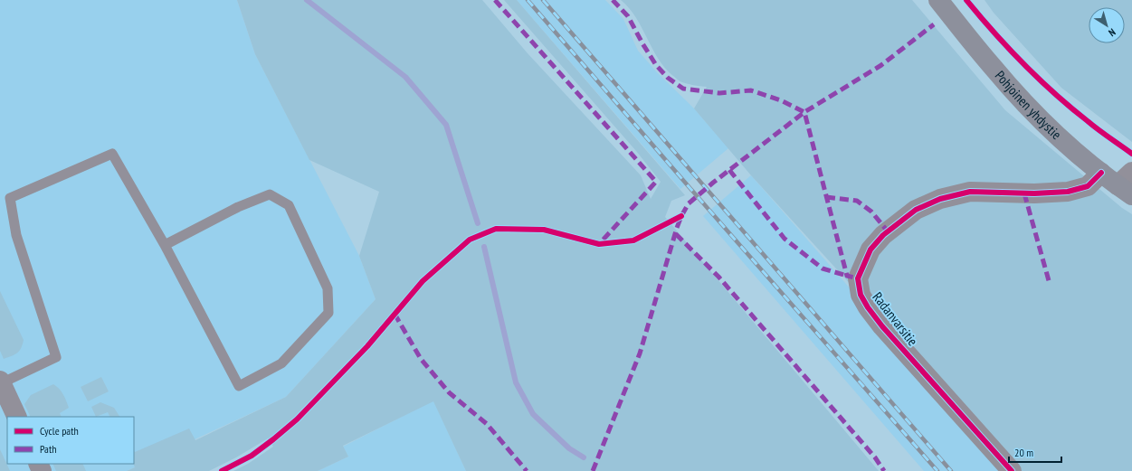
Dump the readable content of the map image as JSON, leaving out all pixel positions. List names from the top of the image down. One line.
{"streets":{"main road":["Pohjoinen yhdystie"],"street":["Radanvarsitie"]},"crossings":[["Pohjoinen yhdystie","Radanvarsitie"]],"legend":["Cycle path","Path"],"scale_bar":"20 m","north":"bottom right"}
